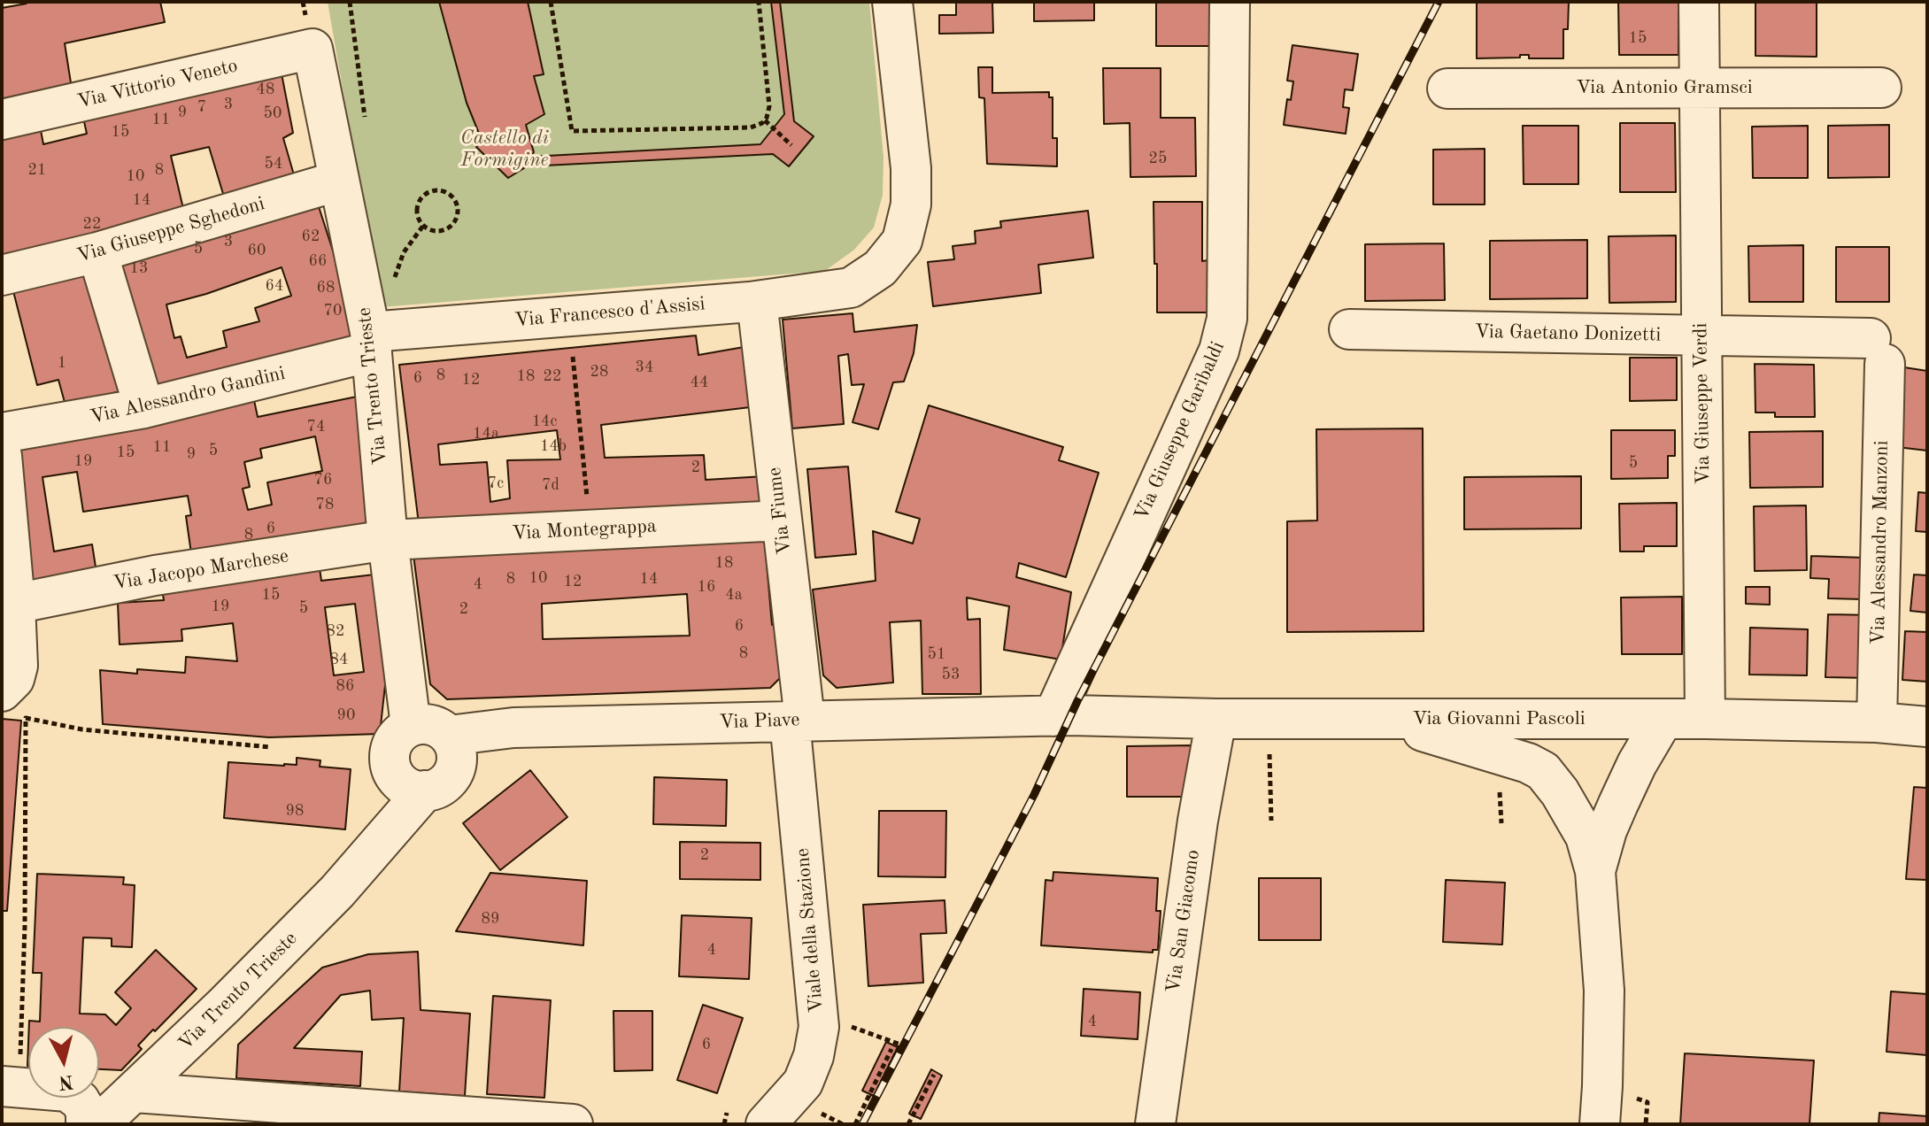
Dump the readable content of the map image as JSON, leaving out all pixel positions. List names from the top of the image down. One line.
{"streets":{"street":["Via Vittorio Veneto","Via Antonio Gramsci","Via Giuseppe Sghedoni","Via Francesco d'Assisi","Via Gaetano Donizetti","Via Trento Trieste","Via Alessandro Gandini","Via Giuseppe Verdi","Via Giuseppe Garibaldi","Via Fiume","Via Montegrappa","Via Alessandro Manzoni","Via Jacopo Marchese","Via Giovanni Pascoli","Via Piave","Via San Giacomo","Viale della Stazione"]},"crossings":[["Via Vittorio Veneto","Via Trento Trieste"],["Via Antonio Gramsci","Via Giuseppe Verdi"],["Via Giuseppe Sghedoni","Via Trento Trieste"],["Via Francesco d'Assisi","Via Trento Trieste"],["Via Francesco d'Assisi","Via Alessandro Gandini"],["Via Francesco d'Assisi","Via Fiume"],["Via Gaetano Donizetti","Via Giuseppe Verdi"],["Via Gaetano Donizetti","Via Alessandro Manzoni"],["Via Trento Trieste","Via Alessandro Gandini"],["Via Trento Trieste","Via Montegrappa"],["Via Trento Trieste","Via Jacopo Marchese"],["Via Trento Trieste","Via Piave"],["Via Giuseppe Verdi","Via Giovanni Pascoli"],["Via Giuseppe Garibaldi","Via Giovanni Pascoli"],["Via Giuseppe Garibaldi","Via Piave"],["Via Fiume","Via Montegrappa"],["Via Fiume","Via Piave"],["Via Fiume","Viale della Stazione"],["Via Montegrappa","Via Jacopo Marchese"],["Via Alessandro Manzoni","Via Giovanni Pascoli"],["Via Giovanni Pascoli","Via Piave"],["Via Giovanni Pascoli","Via San Giacomo"],["Via Piave","Viale della Stazione"]],"parks":["Castello di Formigine"],"house_numbers":["15","48","3","7","9","50","11","15","25","54","21","8","10","14","22","62","3","5","60","66","13","64","68","70","1","34","28","8","18","22","6","12","44","14c","74","14a","14b","11","5","15","9","19","5","2","76","7c","7d","78","6","8","18","10","8","14","12","4","16","15","4a","19","5","2","6","82","8","51","84","53","86","90","98","2","89","4","4","6"],"north":"bottom"}
